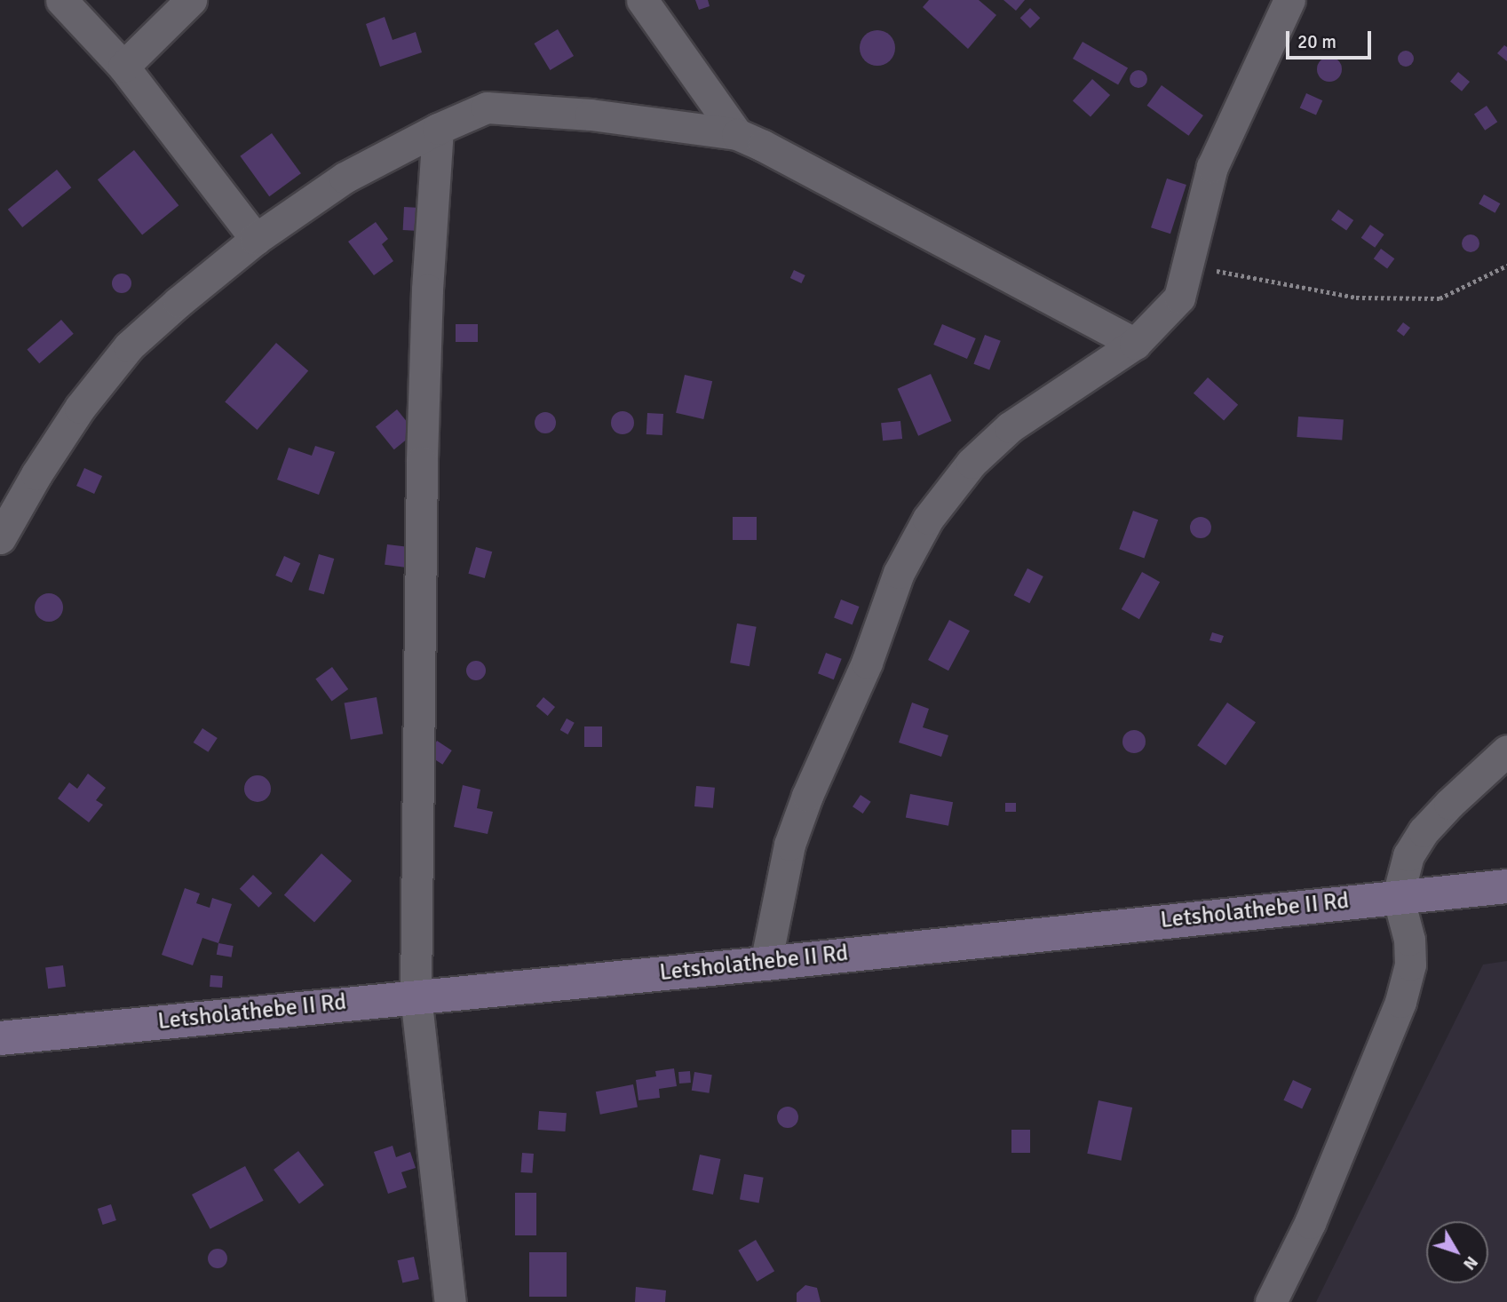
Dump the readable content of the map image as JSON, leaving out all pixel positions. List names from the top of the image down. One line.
{"streets":{"street":["Letsholathebe II Rd"]},"scale_bar":"20 m","north":"bottom right"}
